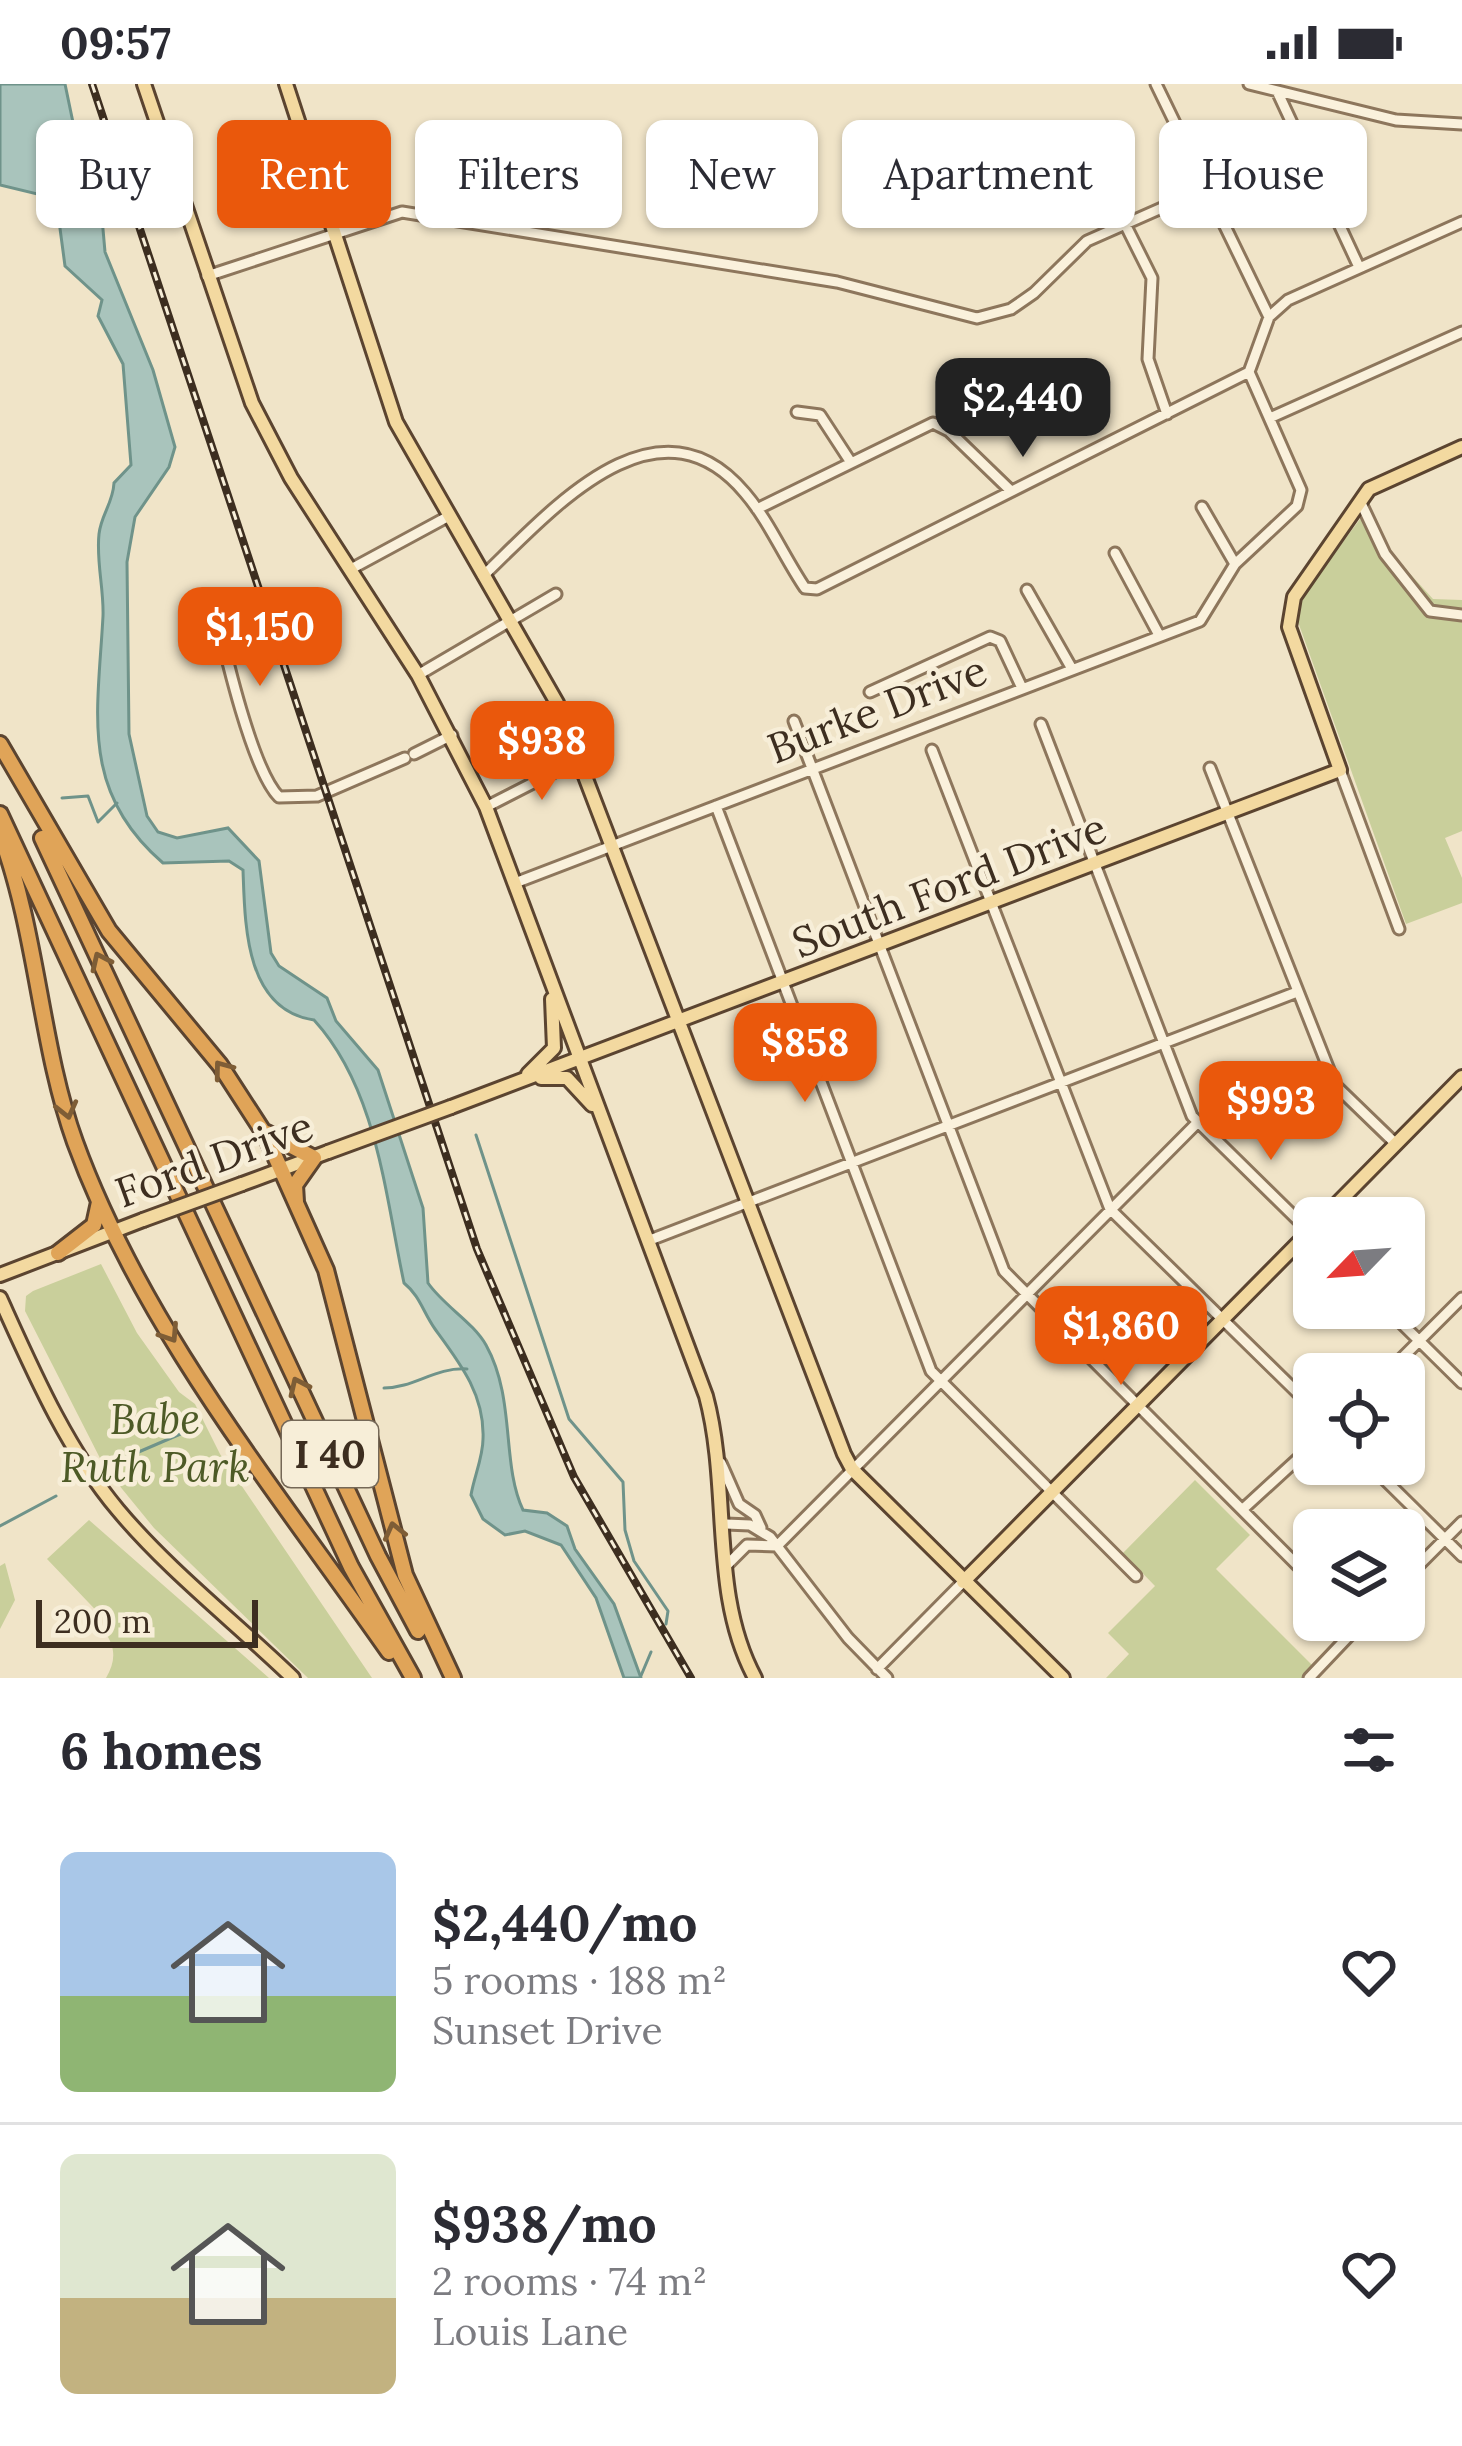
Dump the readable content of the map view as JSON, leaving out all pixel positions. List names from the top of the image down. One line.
{"streets":{"highway":["I 40"],"main road":["South Ford Drive","Ford Drive"],"street":["Burke Drive"]},"crossings":[["South Ford Drive","Ford Drive"]],"parks":["Babe Ruth Park"],"scale_bar":"200 m","north":"bottom left","page":{"status":"09:57","chip":["Buy","Rent","Filters","New","Apartment","House"],"price":["$2,440","$1,150","$938","$858","$993","$1,860"],"scale":"200 m","heading":"6 homes","list":[{"name":"$2,440/mo","note":"5 rooms · 188 m² · Sunset Drive"},{"name":"$938/mo","note":"2 rooms · 74 m² · Louis Lane"}]}}
